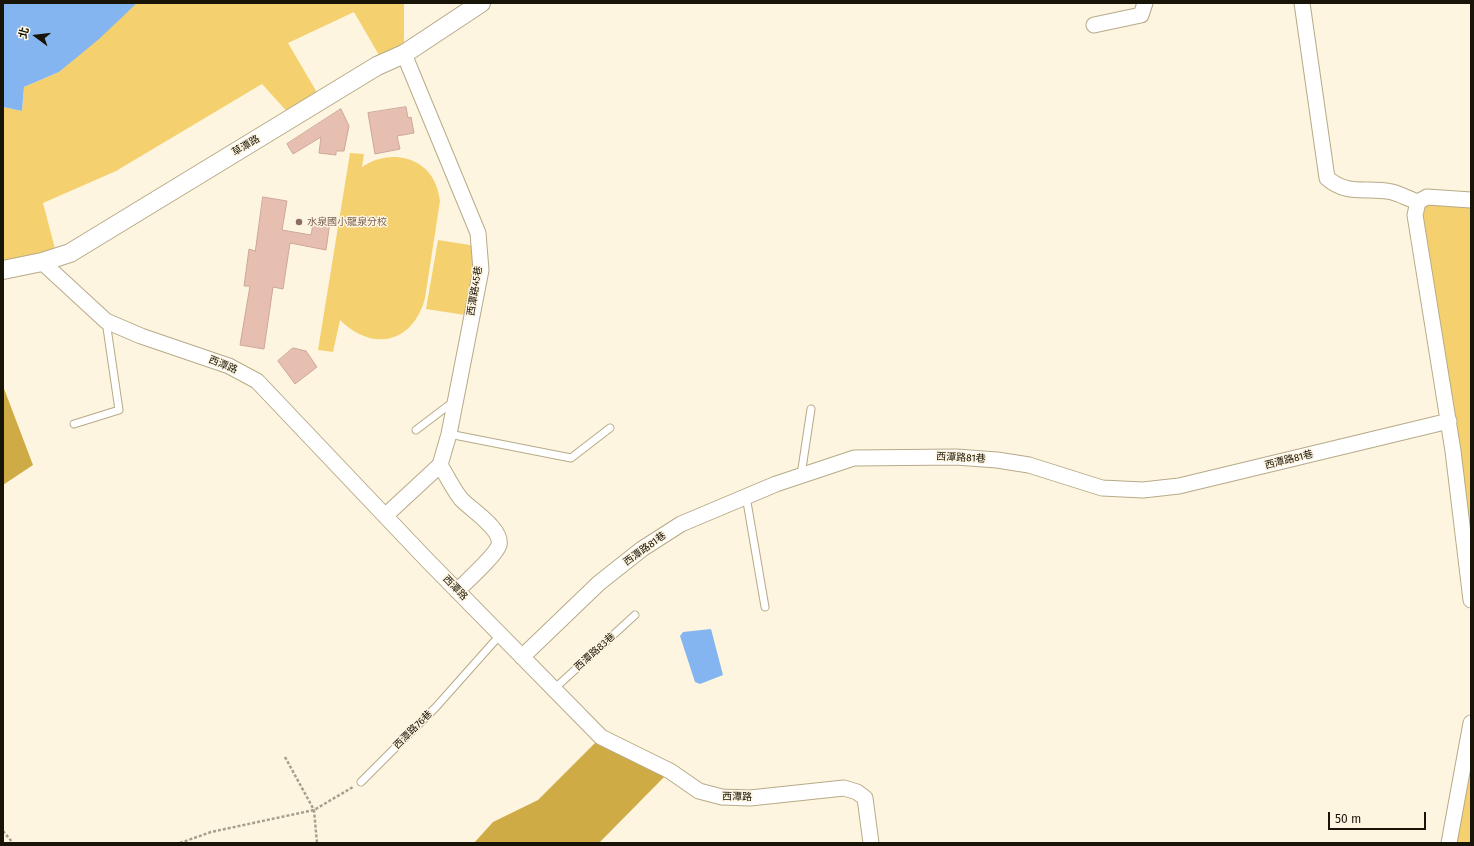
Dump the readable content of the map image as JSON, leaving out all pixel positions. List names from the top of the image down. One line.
{"streets":{"street":["草潭路","西潭路45巷","西潭路","西潭路81巷"],"lane":["西潭路83巷","西潭路76巷"]},"crossings":[["草潭路","西潭路45巷"],["草潭路","西潭路"],["西潭路","西潭路81巷"],["西潭路","西潭路83巷"],["西潭路","西潭路76巷"]],"places":["水泉國小龍泉分校"],"scale_bar":"50 m","north":"left"}
